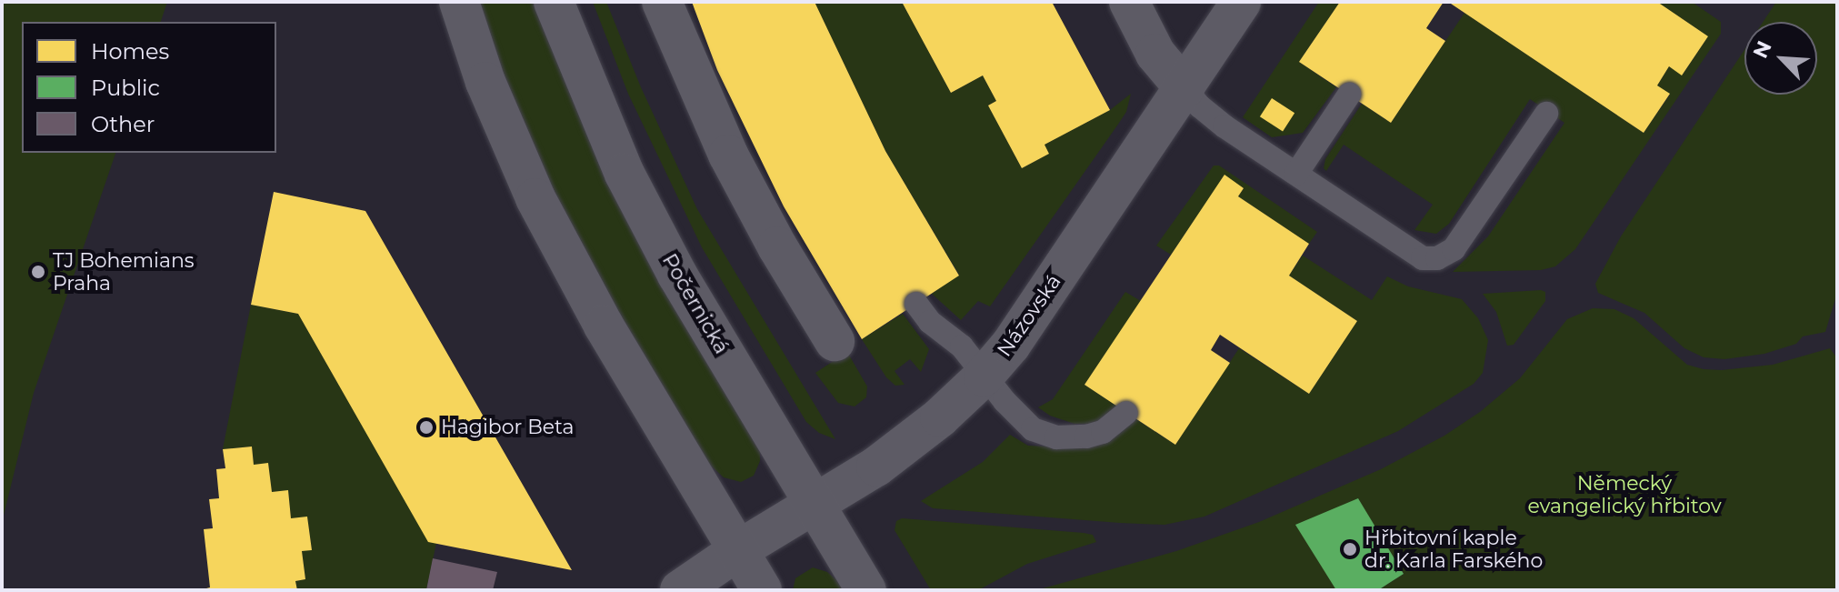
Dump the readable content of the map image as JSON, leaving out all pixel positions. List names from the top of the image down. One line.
{"streets":{"street":["Počernická","Názovská"]},"crossings":[["Počernická","Názovská"]],"parks":["Německý evangelický hřbitov"],"places":["TJ Bohemians Praha","Hagibor Beta","Hřbitovní kaple dr. Karla Farského"],"legend":["Homes","Public","Other"],"north":"top left"}
